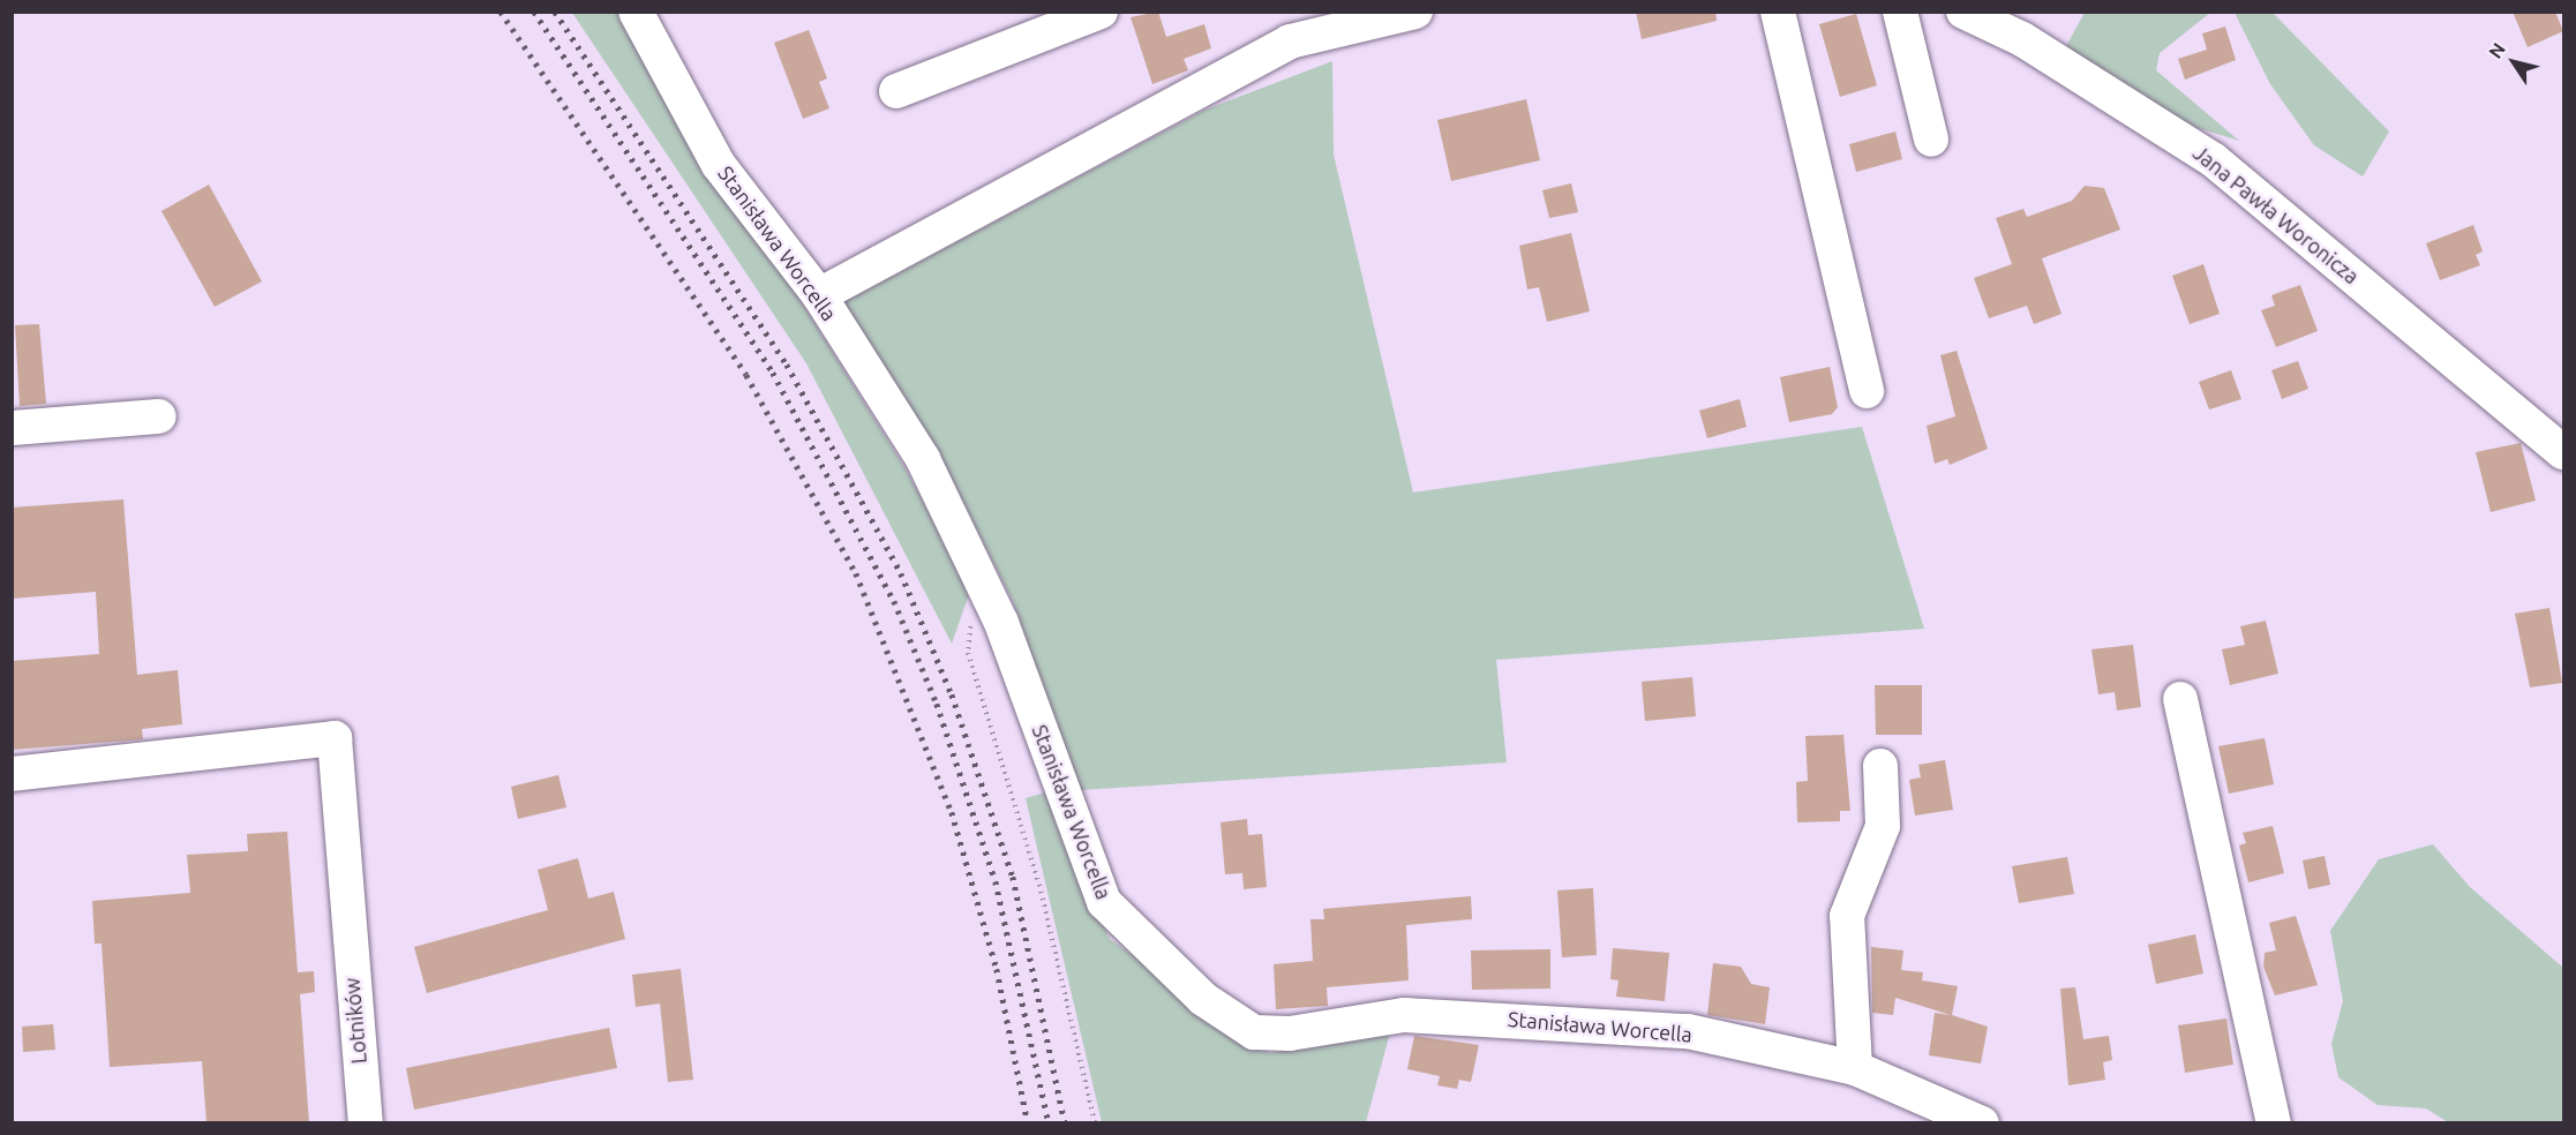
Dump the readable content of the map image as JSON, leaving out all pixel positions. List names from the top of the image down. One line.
{"streets":{"street":["Jana Pawła Woronicza","Stanisława Worcella","Lotników"]},"north":"top left"}
